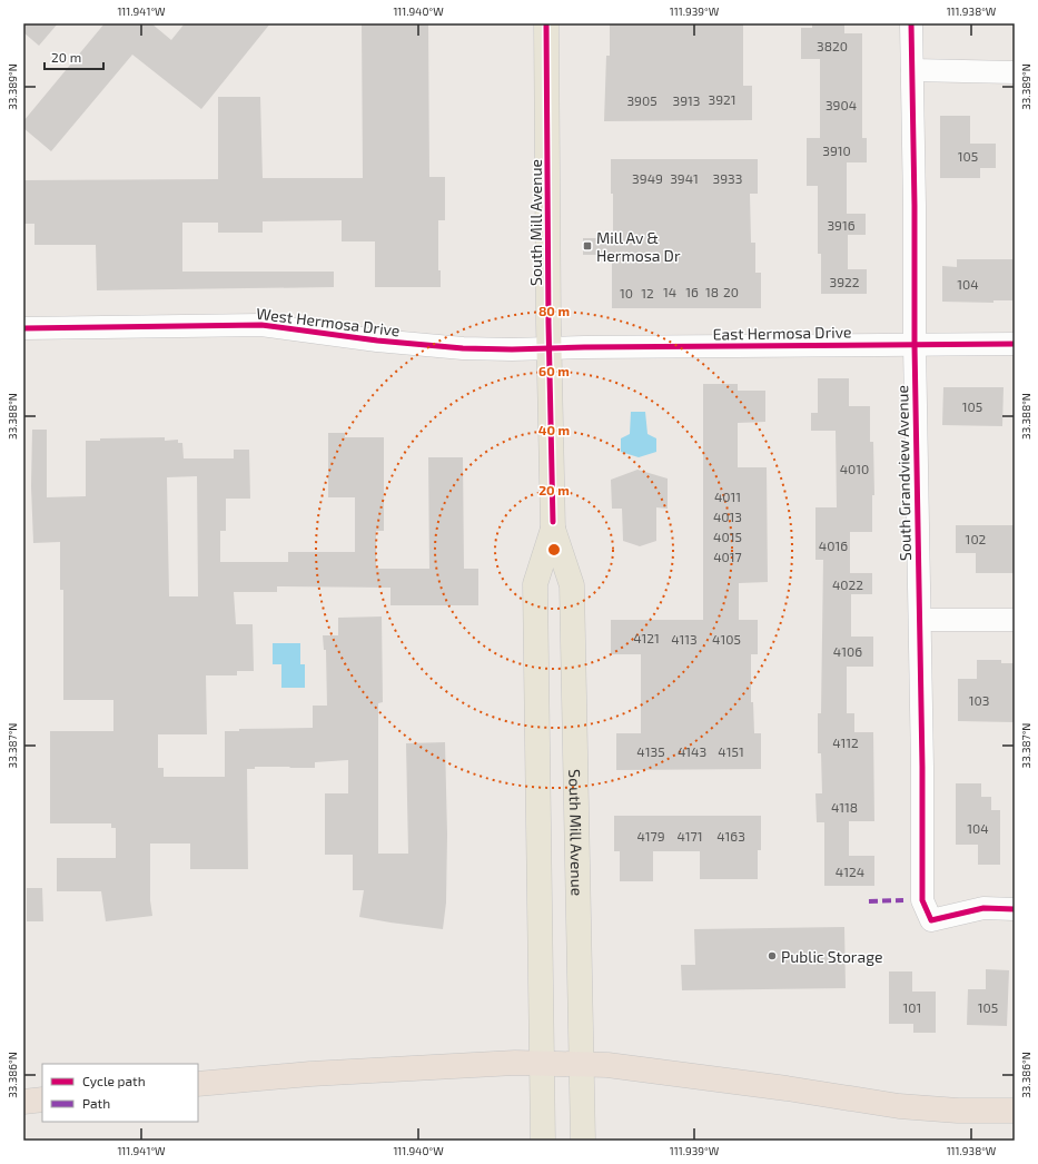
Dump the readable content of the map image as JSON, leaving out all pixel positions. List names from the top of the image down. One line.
{"streets":{"main road":["South Mill Avenue"],"street":["West Hermosa Drive","East Hermosa Drive","South Grandview Avenue"]},"crossings":[["South Mill Avenue","West Hermosa Drive"],["South Mill Avenue","East Hermosa Drive"],["West Hermosa Drive","East Hermosa Drive"],["East Hermosa Drive","South Grandview Avenue"]],"places":{"transit":["Mill Av & Hermosa Dr"],"other":["Public Storage"]},"house_numbers":["3820","3921","3905","3913","3904","3910","105","3949","3941","3933","3916","3922","104","14","16","18","20","10","12","105","4010","4011","4013","4015","102","4016","4017","4022","4121","4113","4105","4106","103","4112","4135","4143","4151","4118","104","4179","4171","4163","4124","101","105"],"legend":["Cycle path","Path"],"scale_bar":"20 m","coordinates":["111.941°W","111.940°W","111.939°W","111.938°W","33.389°N","33.388°N","33.387°N","33.386°N"],"rings":["80 m","60 m","40 m","20 m"]}
